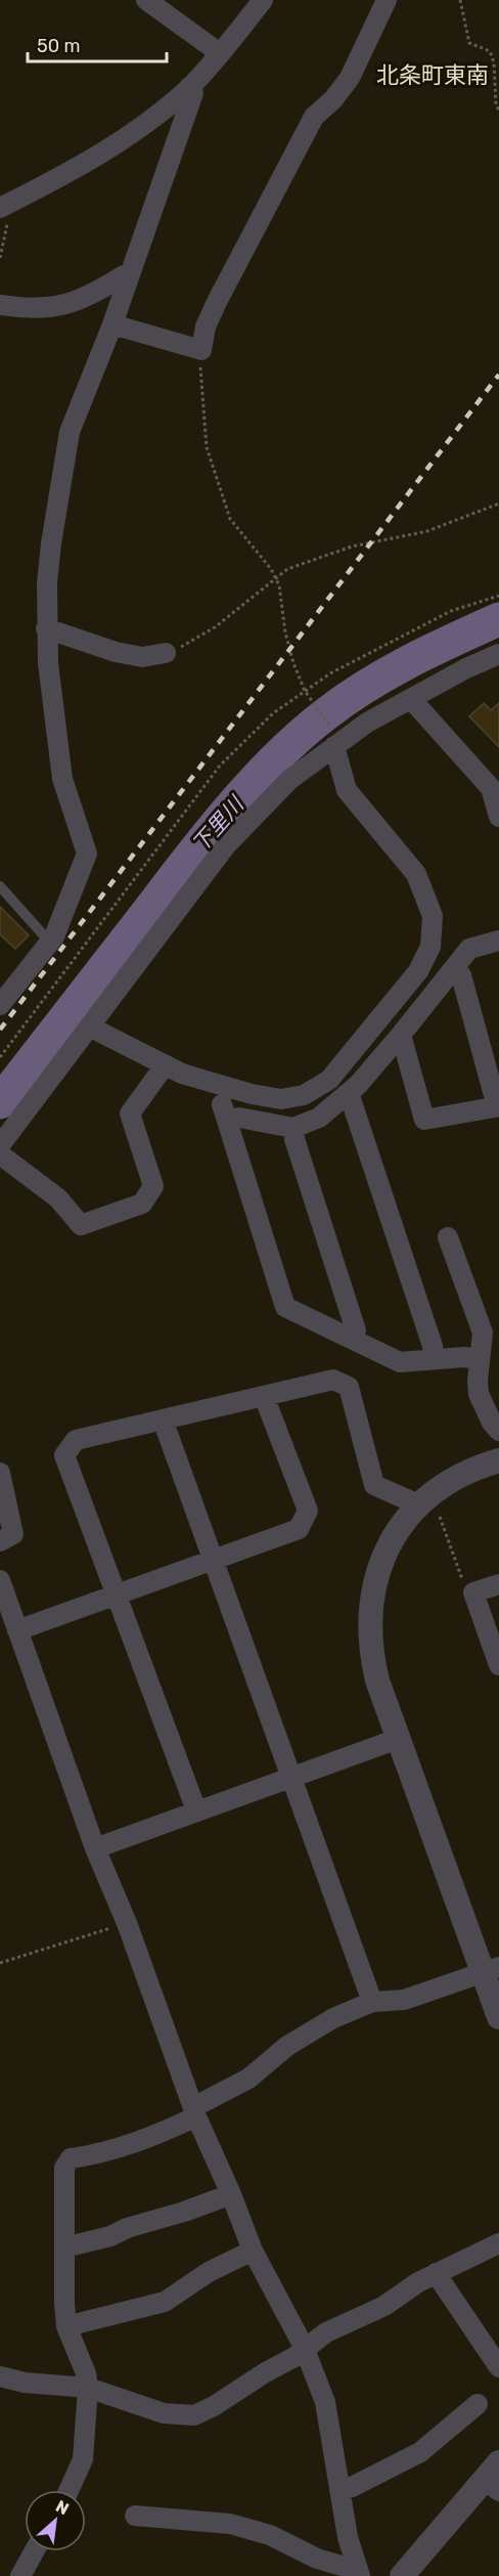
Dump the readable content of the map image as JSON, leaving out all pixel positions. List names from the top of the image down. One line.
{"districts":["北条町東南"],"water":["下里川"],"scale_bar":"50 m","north":"top right"}
